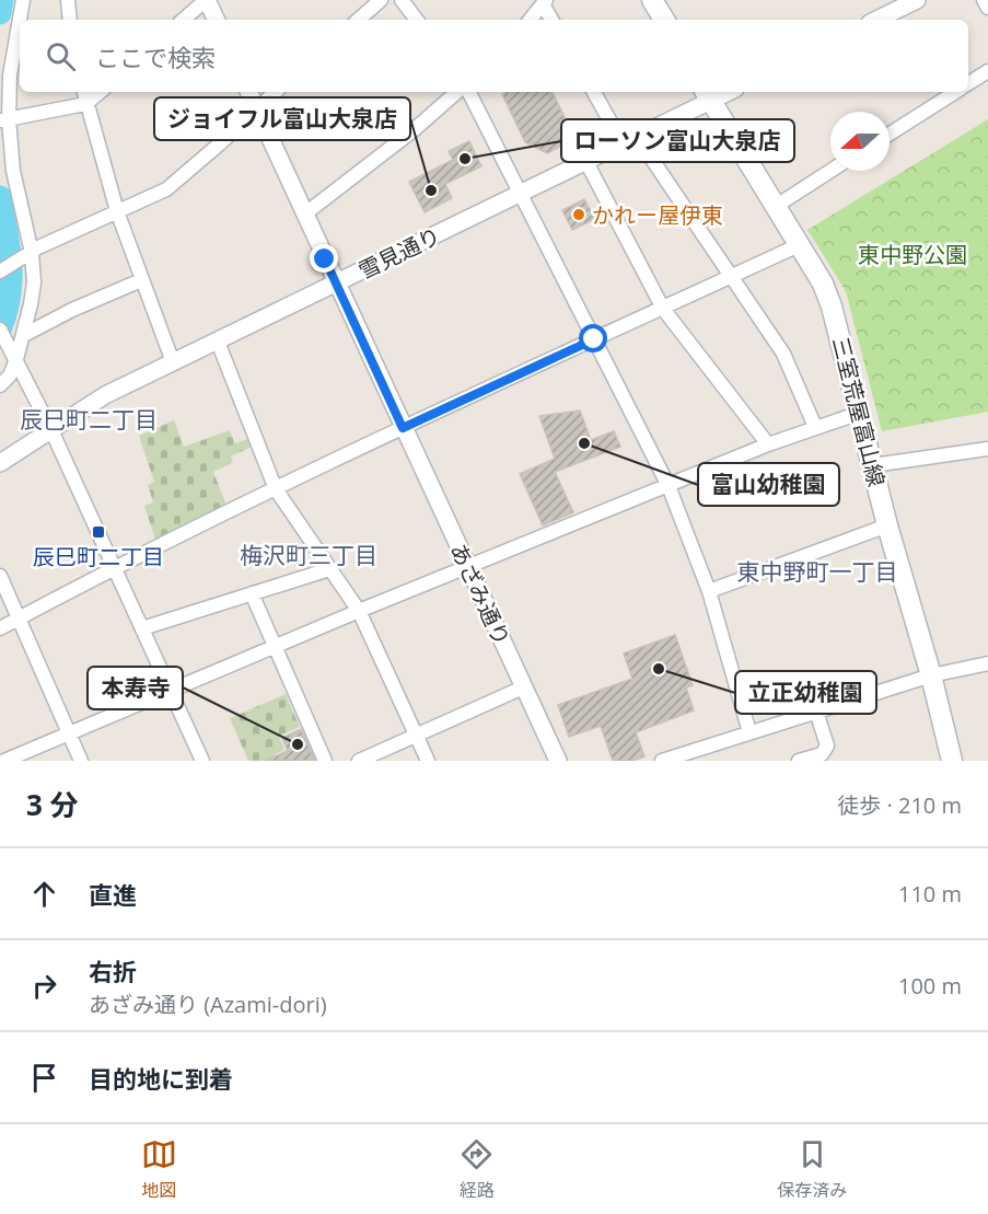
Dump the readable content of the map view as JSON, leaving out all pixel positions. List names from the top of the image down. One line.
{"streets":{"main road":["三室荒屋富山線"],"street":["雪見通り","あざみ通り"]},"crossings":[["雪見通り","三室荒屋富山線"],["雪見通り","あざみ通り"]],"districts":["辰巳町二丁目","梅沢町三丁目","東中野町一丁目"],"parks":["東中野公園"],"places":{"other":["ローソン富山大泉店","ジョイフル富山大泉店","かれー屋伊東","富山幼稚園","立正幼稚園","本寿寺"],"transit":["辰巳町二丁目"]},"north":"left","page":{"search":"ここで検索","heading":["3 分","徒歩 · 210 m"],"list":[["直進","110 m"],["右折","あざみ通り (Azami-dori)","100 m"],"目的地に到着"],"nav":["地図","経路","保存済み"]}}
